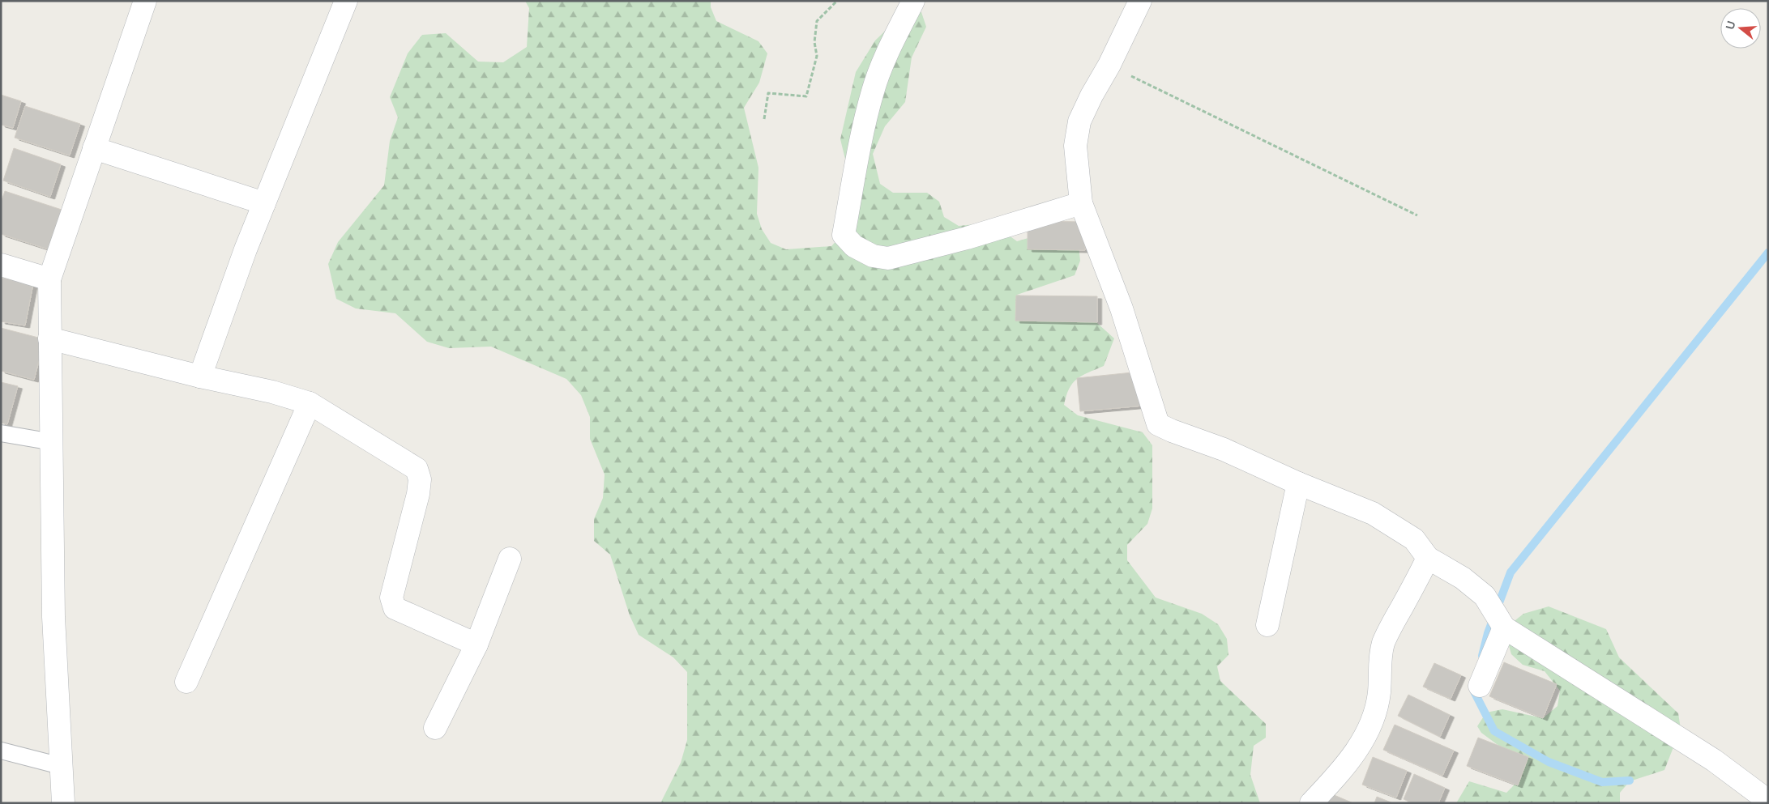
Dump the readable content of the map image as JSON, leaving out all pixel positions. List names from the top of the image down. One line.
{"north":"left"}
